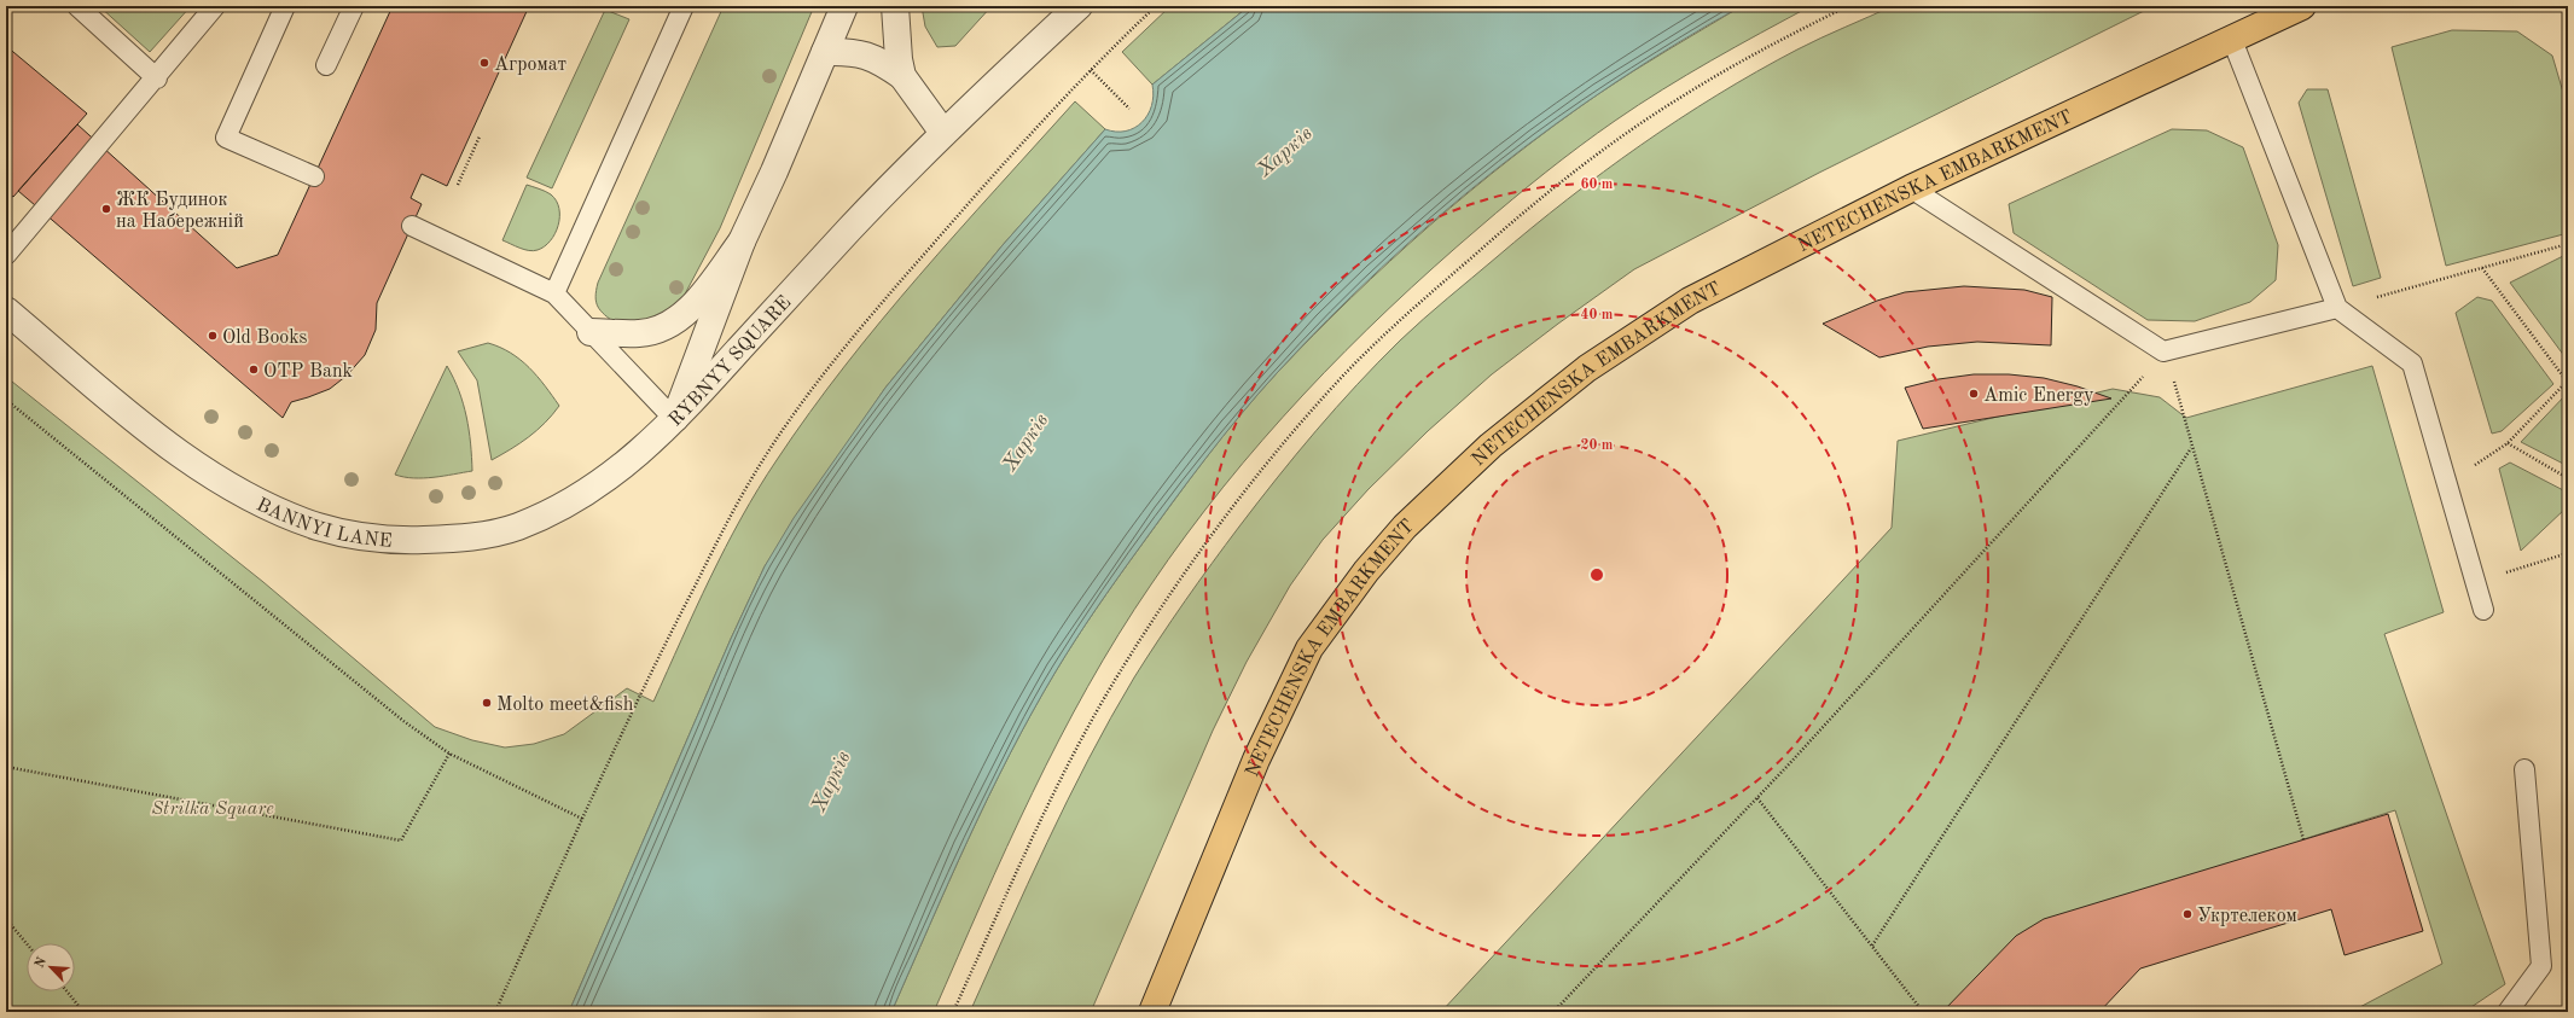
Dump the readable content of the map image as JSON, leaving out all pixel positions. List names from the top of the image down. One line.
{"streets":{"main road":["NETECHENSKA EMBARKMENT"],"street":["RYBNYY SQUARE","BANNYI LANE"]},"crossings":[["RYBNYY SQUARE","BANNYI LANE"]],"water":["Харків"],"parks":["Strilka Square"],"places":["Агромат","ЖК Будинок на Набережній","Old Books","OTP Bank","Amic Energy","Molto meet&fish","Укртелеком"],"north":"top left","rings":["60 m","40 m","20 m"]}
